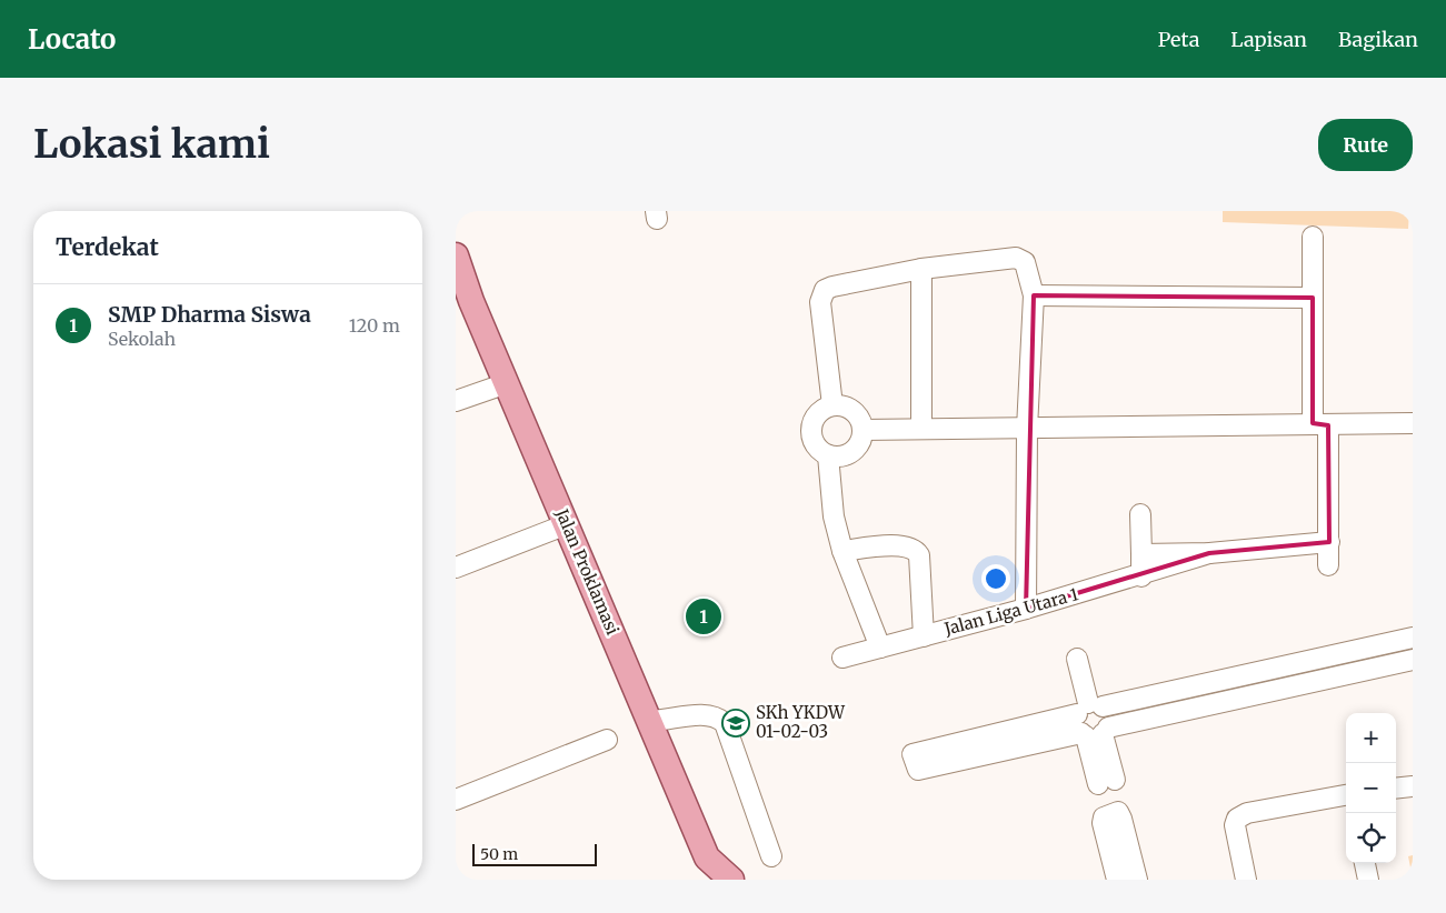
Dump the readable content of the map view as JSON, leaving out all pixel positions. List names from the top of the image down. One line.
{"streets":{"main road":["Jalan Proklamasi"],"street":["Jalan Liga Utara 1"]},"places":{"school or university":["SKh YKDW 01-02-03"]},"scale_bar":"50 m","page":{"header":"Locato","nav":["Peta","Lapisan","Bagikan"],"buttons":"Rute","title":"Lokasi kami","heading":"Terdekat","list":[{"mark":"1","name":"SMP Dharma Siswa","note":"Sekolah","value":"120 m"}],"pins":"1","map_buttons":["+","−"],"scale":"50 m"}}
